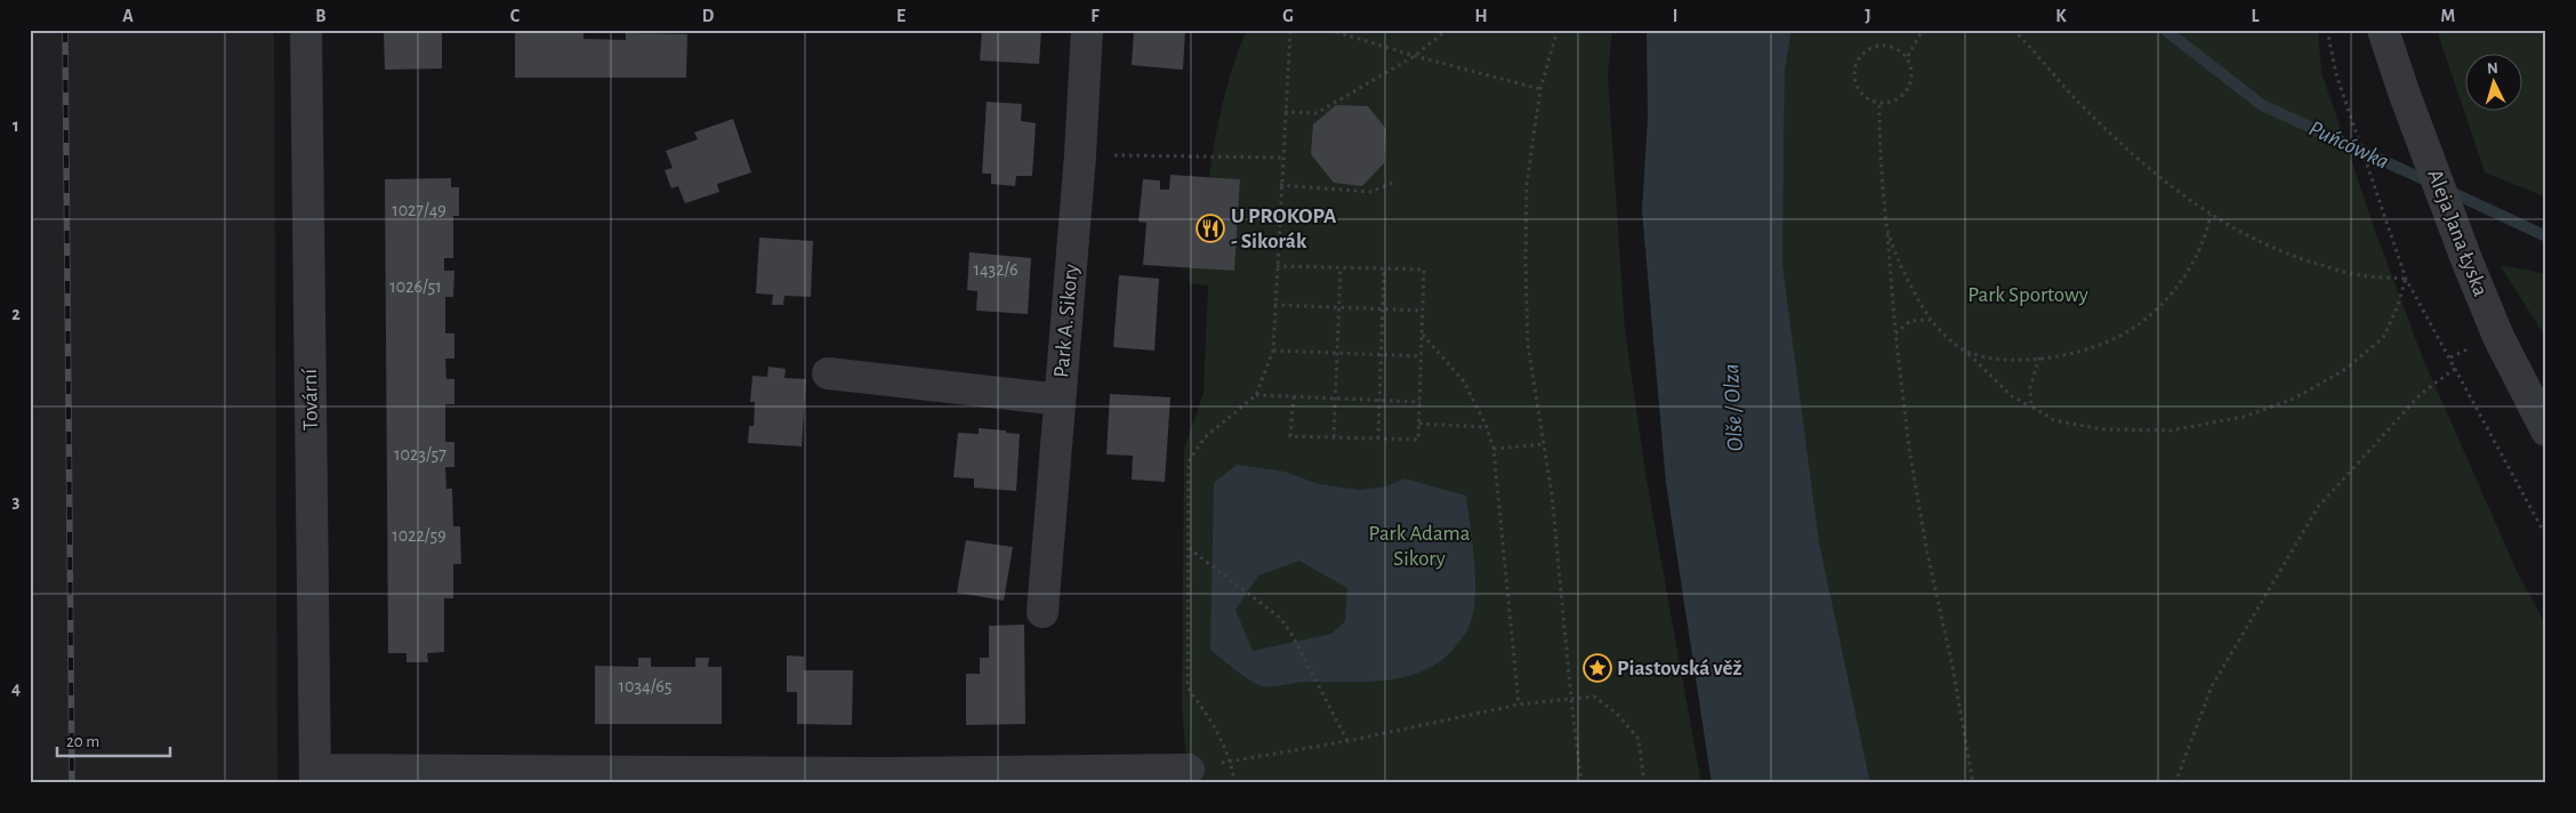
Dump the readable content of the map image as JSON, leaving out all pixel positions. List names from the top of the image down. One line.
{"streets":{"street":["Aleja Jana Łyska","Park A. Sikory","Tovární"]},"water":["Puńcówka","Olše / Olza"],"parks":["Park Sportowy","Park Adama Sikory"],"places":{"restaurant":["U PROKOPA - Sikorák"],"place":["Piastovská věž"]},"house_numbers":["1027/49","1432/6","1026/51","1023/57","1022/59","1034/65"],"scale_bar":"20 m","north":"top","grid":{"columns":["A","B","C","D","E","F","G","H","I","J","K","L","M"],"rows":["1","2","3","4"]}}
